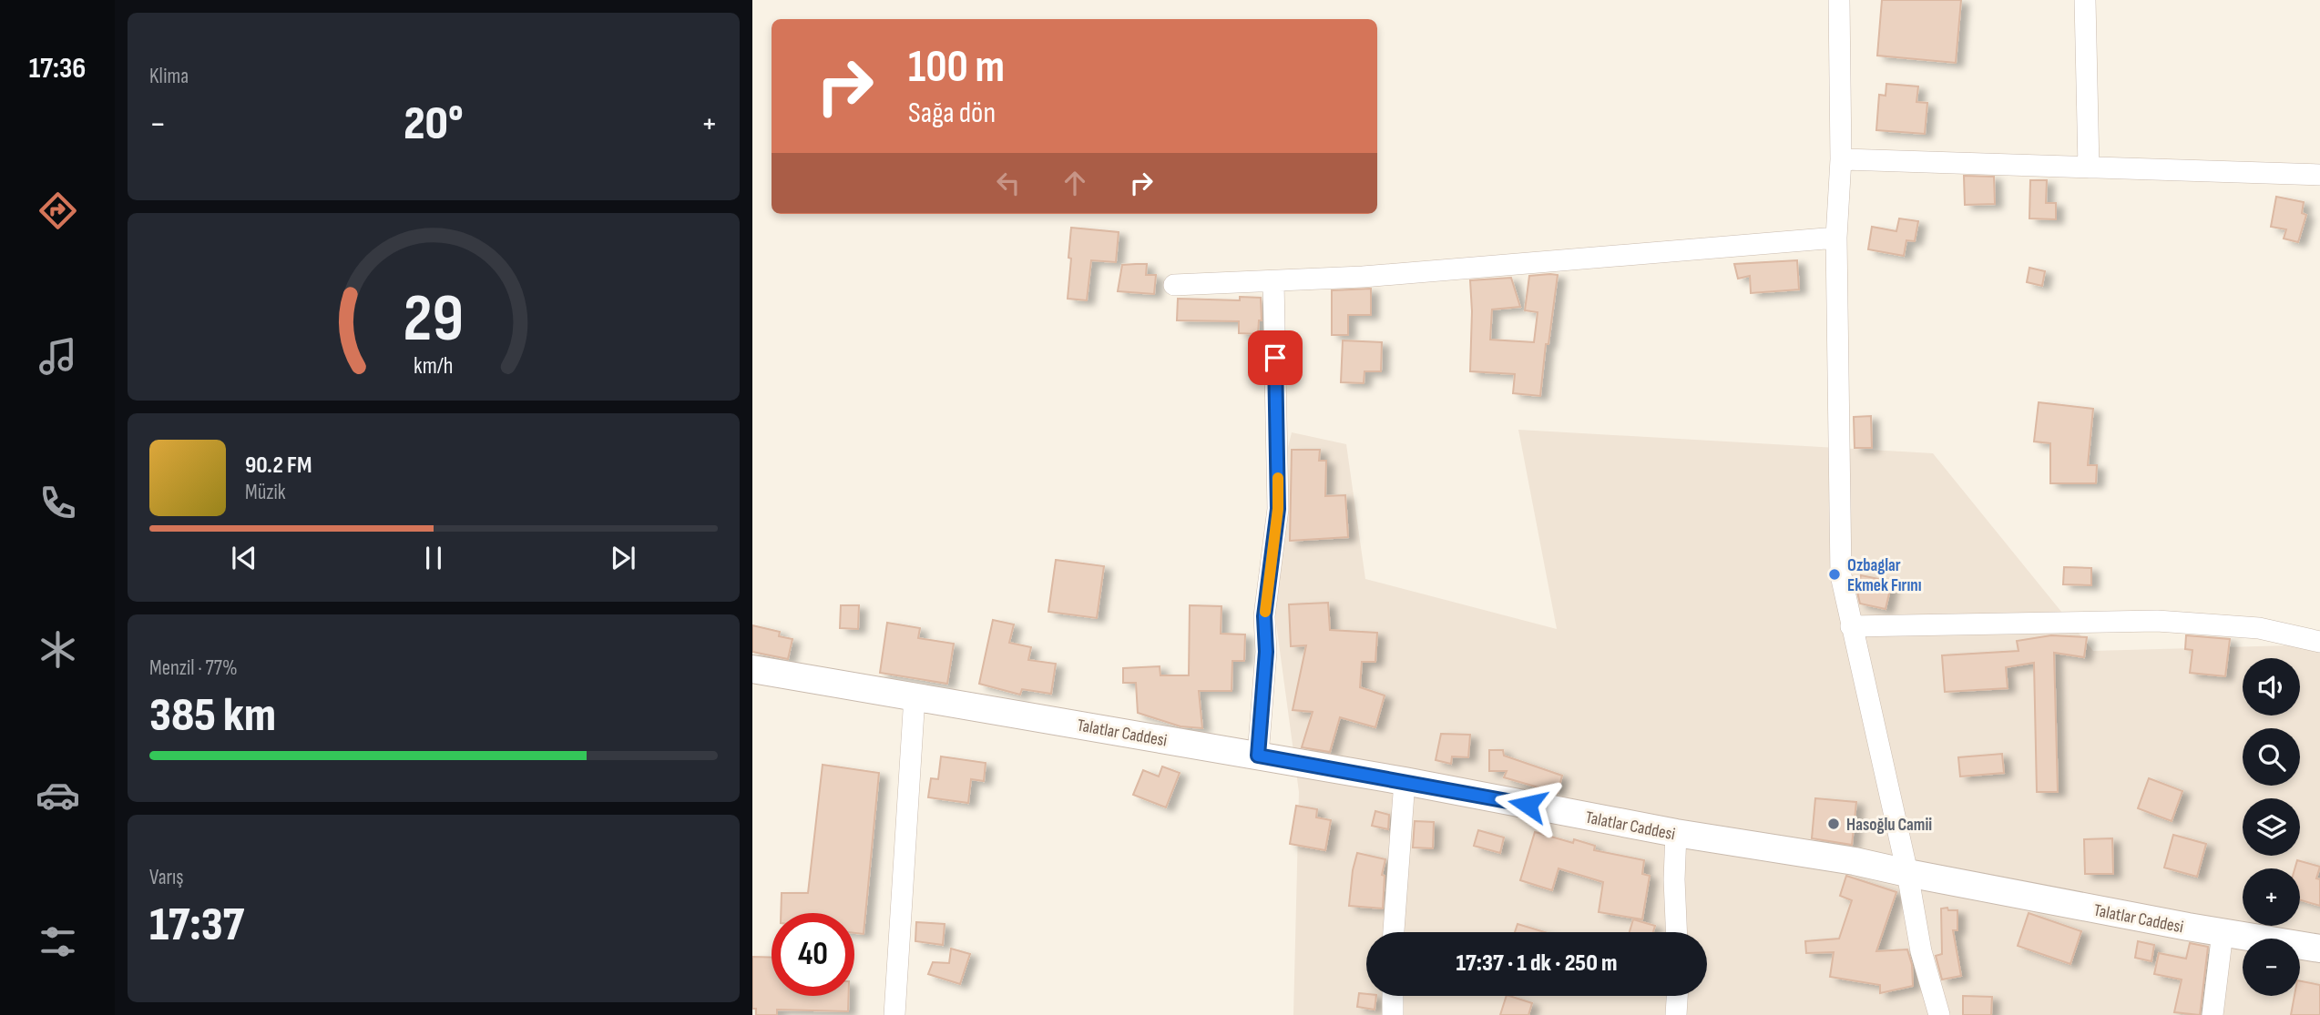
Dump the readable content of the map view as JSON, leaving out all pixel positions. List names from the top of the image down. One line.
{"streets":{"street":["Talatlar Caddesi"]},"places":["Ozbaglar Ekmek Fırını","Hasoğlu Camii"],"page":{"tabs":"17:36","tile":["Klima",["Menzil · 77%","385 km"],["Varış","17:37"]],"turn":["100 m","Sağa dön"],"heat":["−","20°","+"],"song":["90.2 FM","Müzik"],"map_buttons":["+","−"],"limit":"40","trip":"17:37 · 1 dk · 250 m","gauge":["29","km/h"]}}
